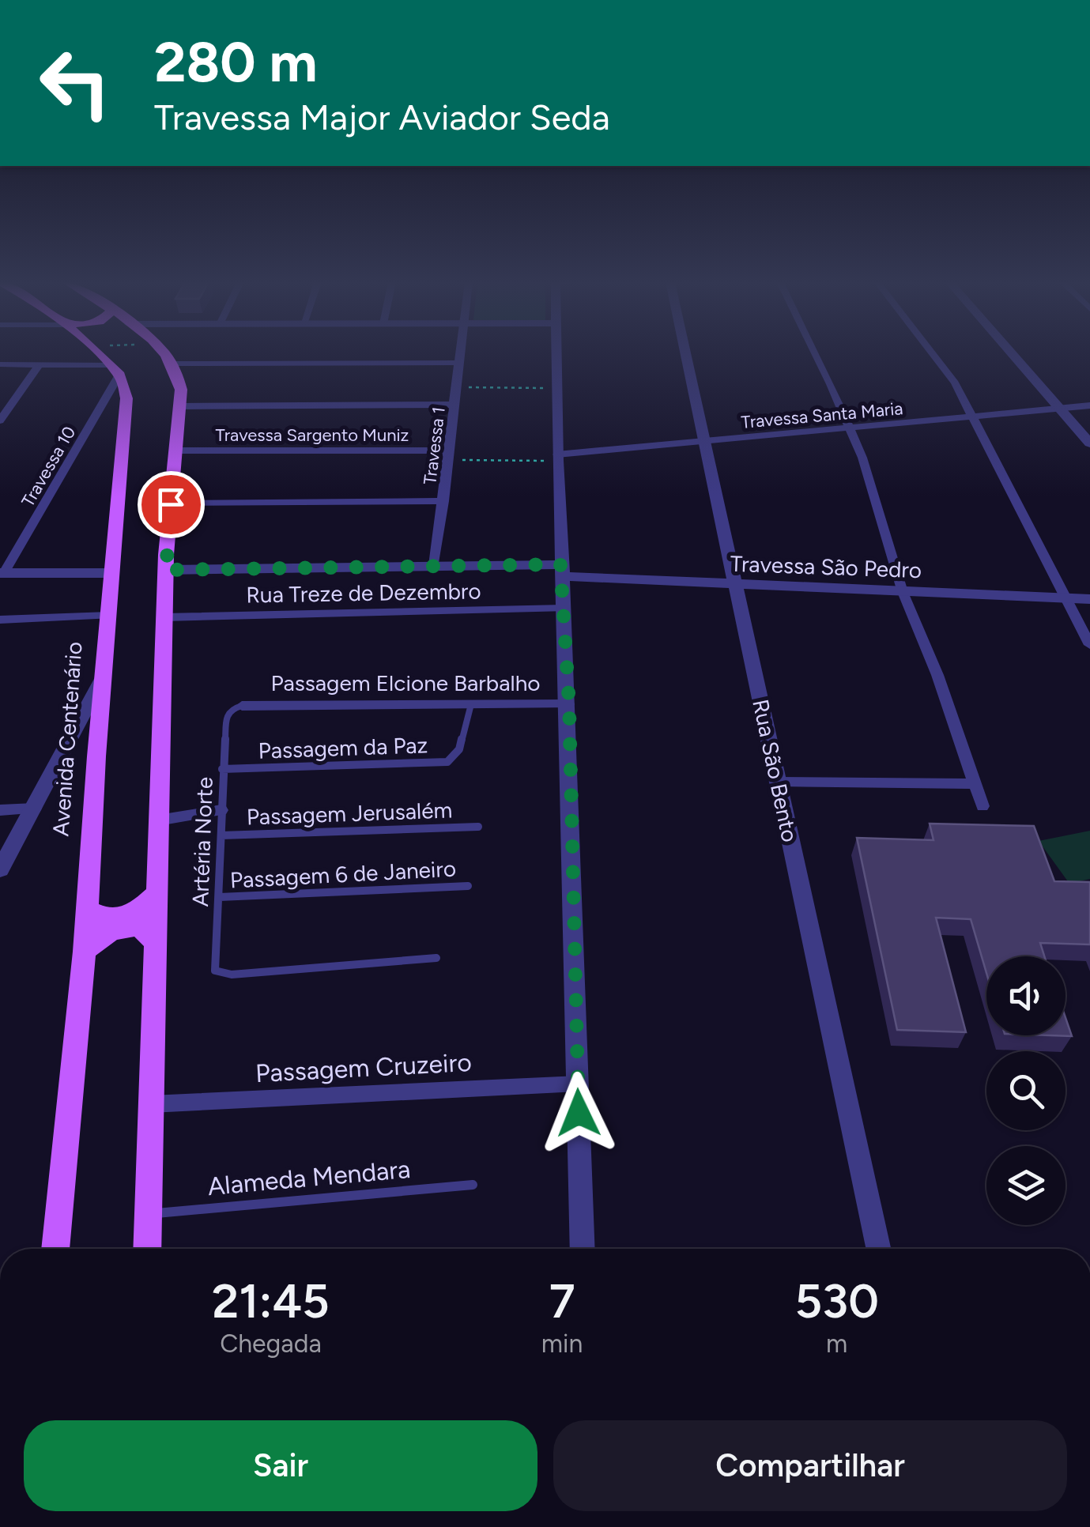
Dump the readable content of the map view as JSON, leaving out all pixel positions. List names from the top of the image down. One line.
{"streets":{"main road":["Avenida Centenário"],"street":["Travessa Santa Maria","Travessa Sargento Muniz","Travessa 1","Travessa 10","Travessa São Pedro","Rua Treze de Dezembro","Passagem Elcione Barbalho","Rua São Bento","Passagem Cruzeiro"],"lane":["Passagem da Paz","Passagem Jerusalém","Artéria Norte","Passagem 6 de Janeiro","Alameda Mendara"]},"crossings":[["Travessa Santa Maria","Rua São Bento"],["Travessa Sargento Muniz","Travessa 1"],["Travessa 1","Travessa São Pedro"],["Travessa 10","Avenida Centenário"],["Travessa São Pedro","Rua São Bento"],["Passagem Elcione Barbalho","Passagem da Paz"],["Passagem Elcione Barbalho","Artéria Norte"],["Passagem da Paz","Artéria Norte"],["Passagem Jerusalém","Artéria Norte"],["Artéria Norte","Passagem 6 de Janeiro"]],"page":{"turn":["280 m","Travessa Major Aviador Seda"],"eta":["21:45","Chegada","7","min","530","m"],"buttons":["Sair","Compartilhar"]}}
